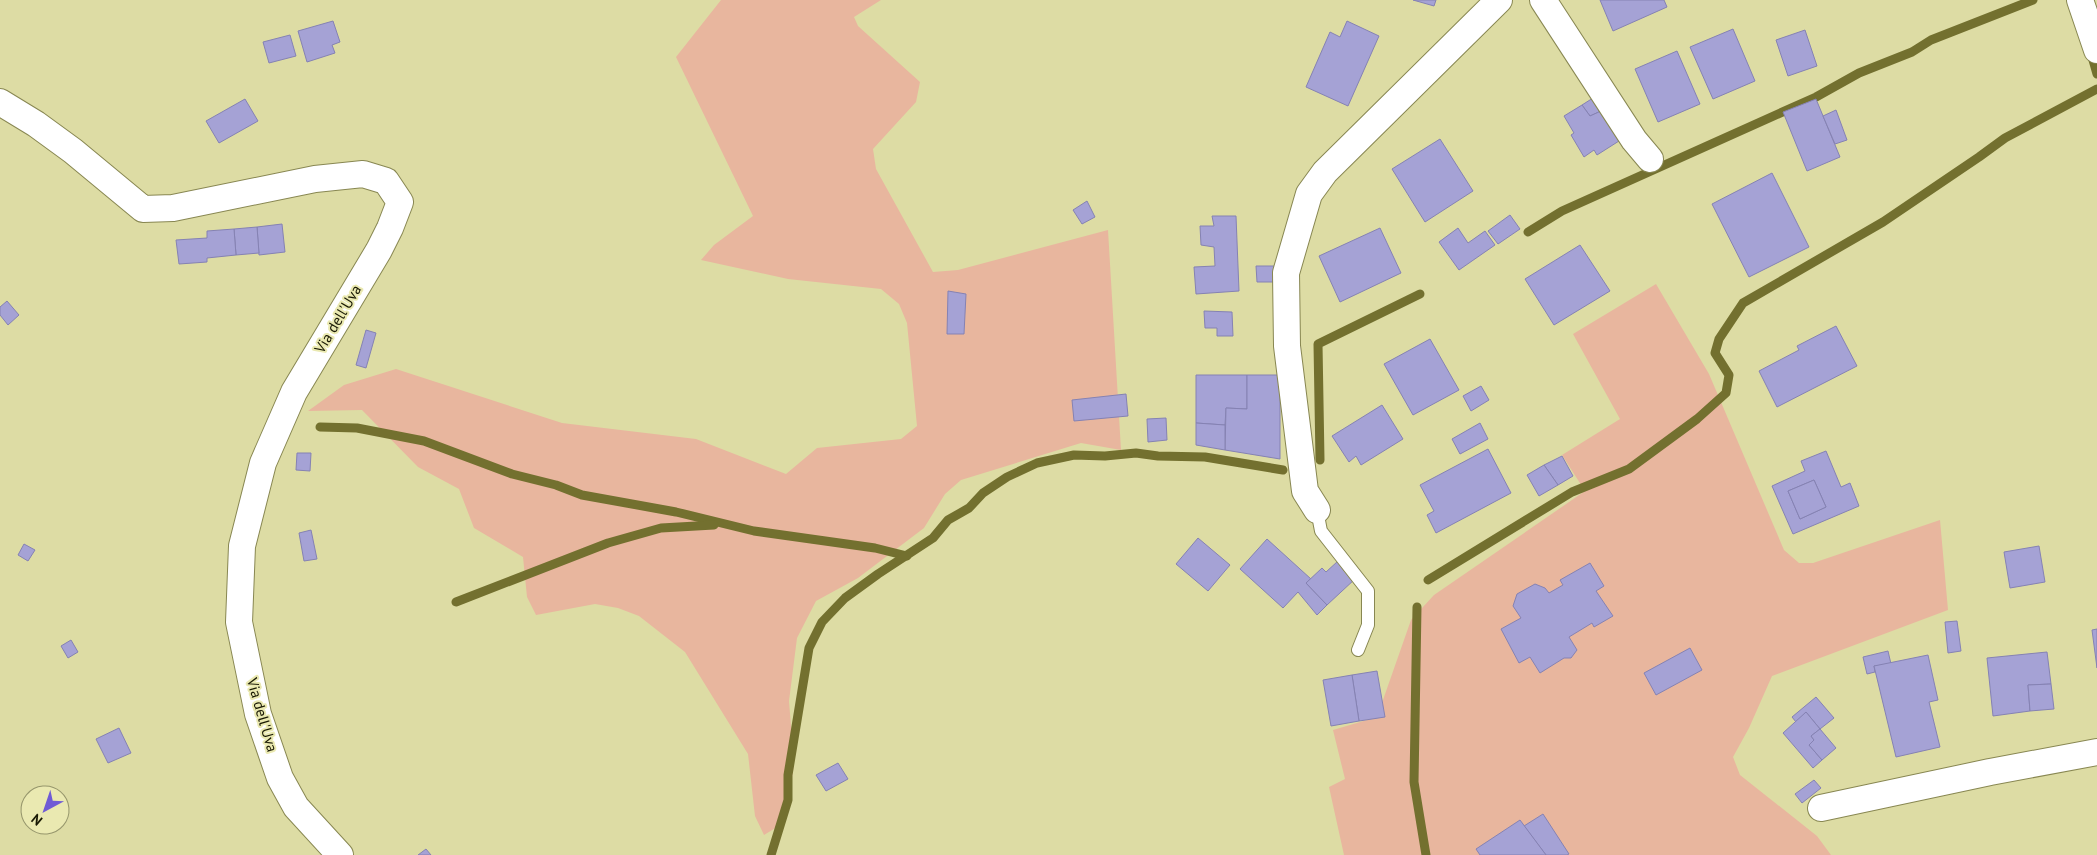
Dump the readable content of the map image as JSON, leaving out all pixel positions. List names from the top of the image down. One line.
{"streets":{"street":["Via dell'Uva"]},"north":"bottom left"}
